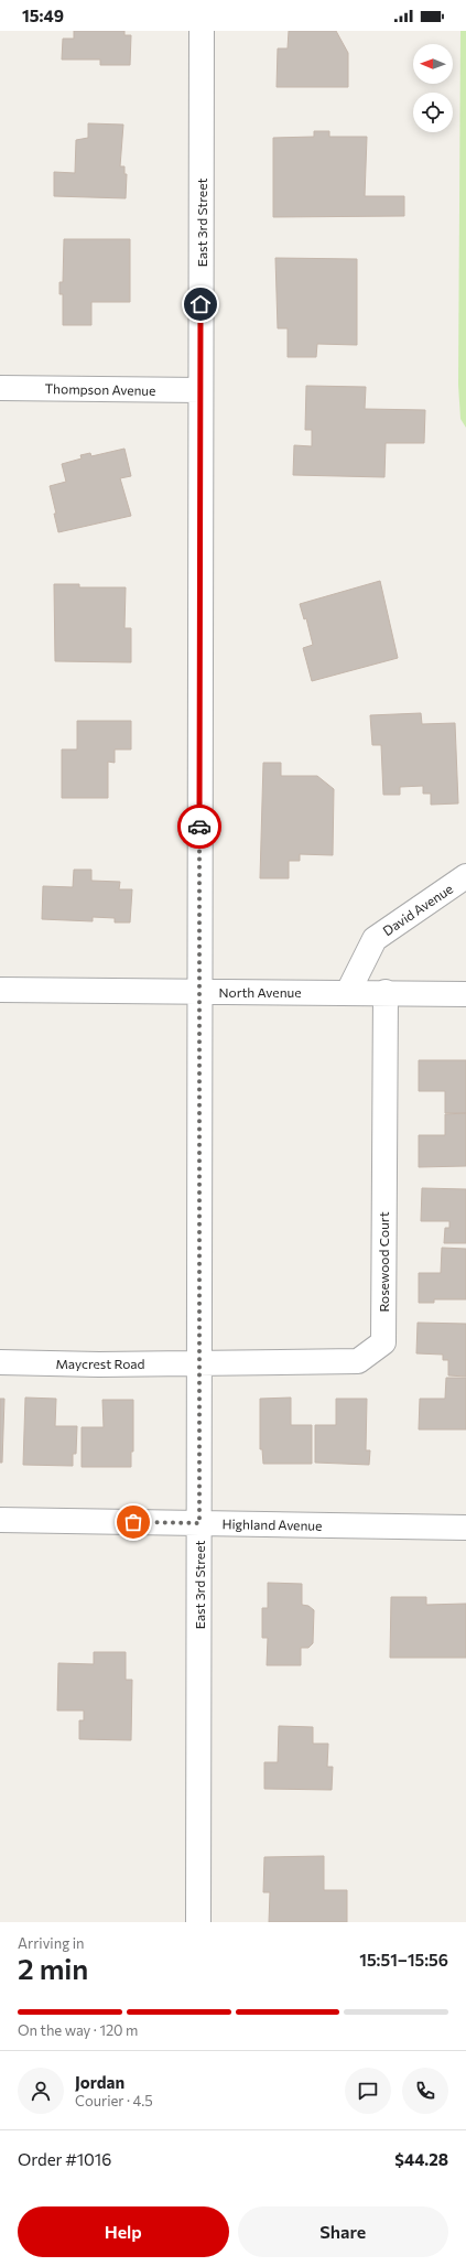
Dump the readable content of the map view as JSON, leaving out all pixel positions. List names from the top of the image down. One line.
{"streets":{"street":["East 3rd Street","Thompson Avenue","David Avenue","North Avenue","Rosewood Court","Maycrest Road","Highland Avenue"]},"crossings":[["East 3rd Street","Thompson Avenue"],["East 3rd Street","North Avenue"],["East 3rd Street","Rosewood Court"],["East 3rd Street","Maycrest Road"],["East 3rd Street","Highland Avenue"],["David Avenue","North Avenue"],["North Avenue","Rosewood Court"],["Rosewood Court","Maycrest Road"]],"north":"left","page":{"status":"15:49","heading":["2 min","Arriving in","15:51–15:56"],"panel":["Jordan","Courier · 4.5","Order #1016","$44.28"],"bar":"On the way · 120 m","buttons":["Help","Share"]}}
